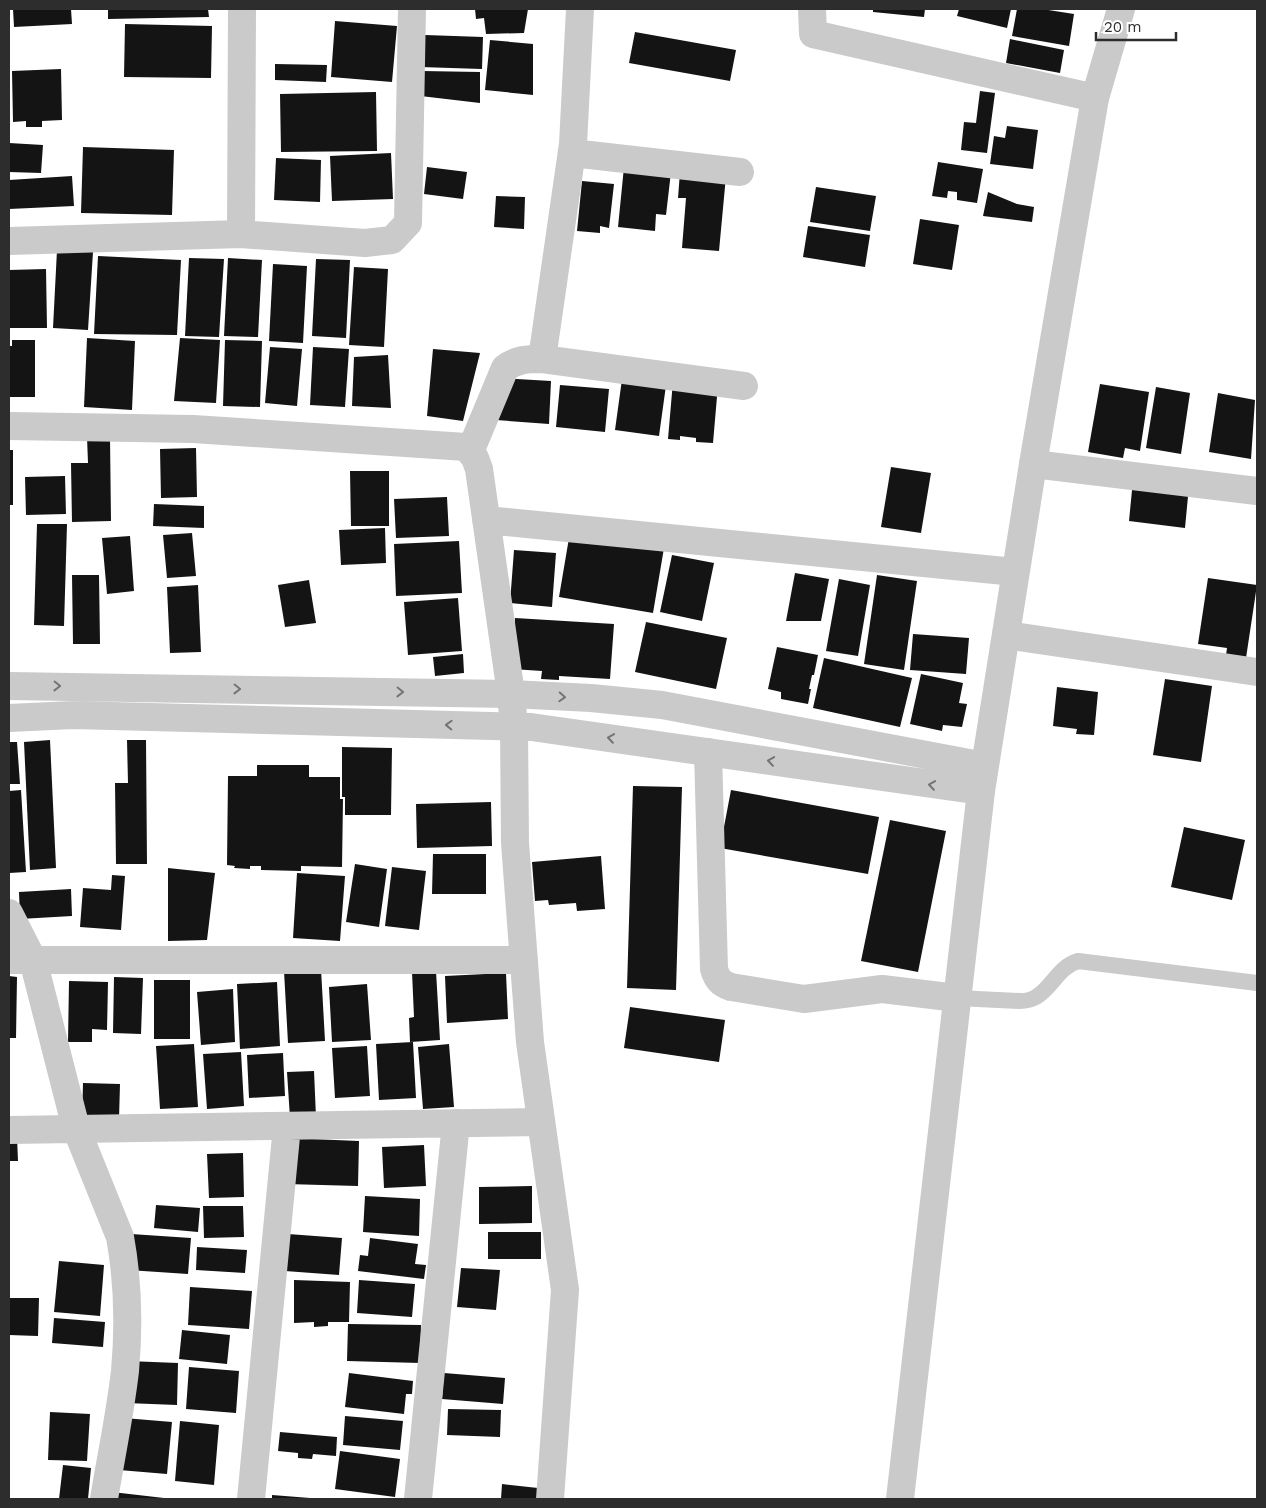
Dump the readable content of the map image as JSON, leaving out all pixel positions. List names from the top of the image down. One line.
{"scale_bar":"20 m"}
